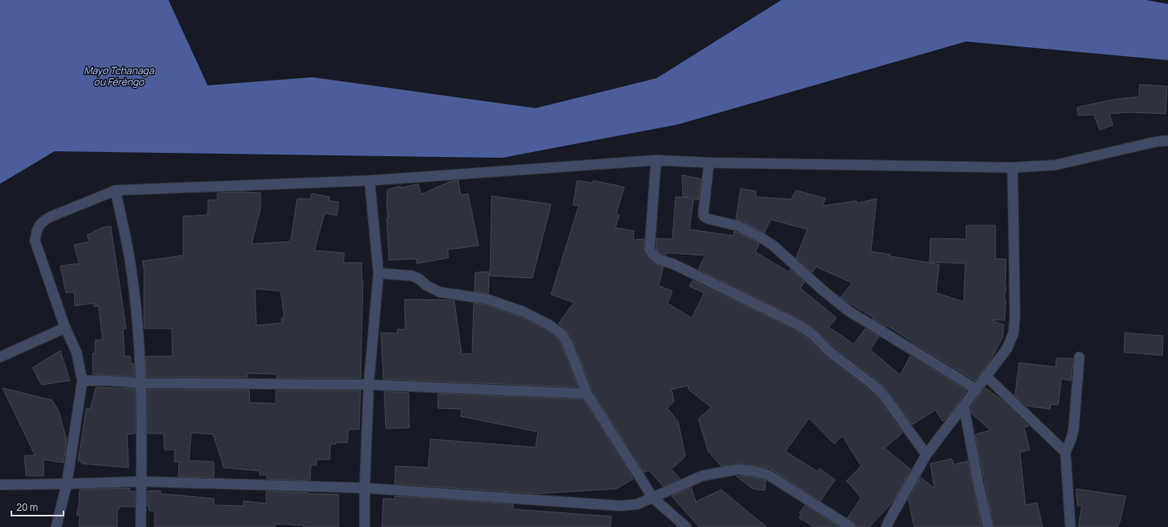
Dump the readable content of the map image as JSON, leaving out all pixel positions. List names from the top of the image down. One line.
{"water":["Mayo Tchanaga ou Férèngo"],"scale_bar":"20 m"}
